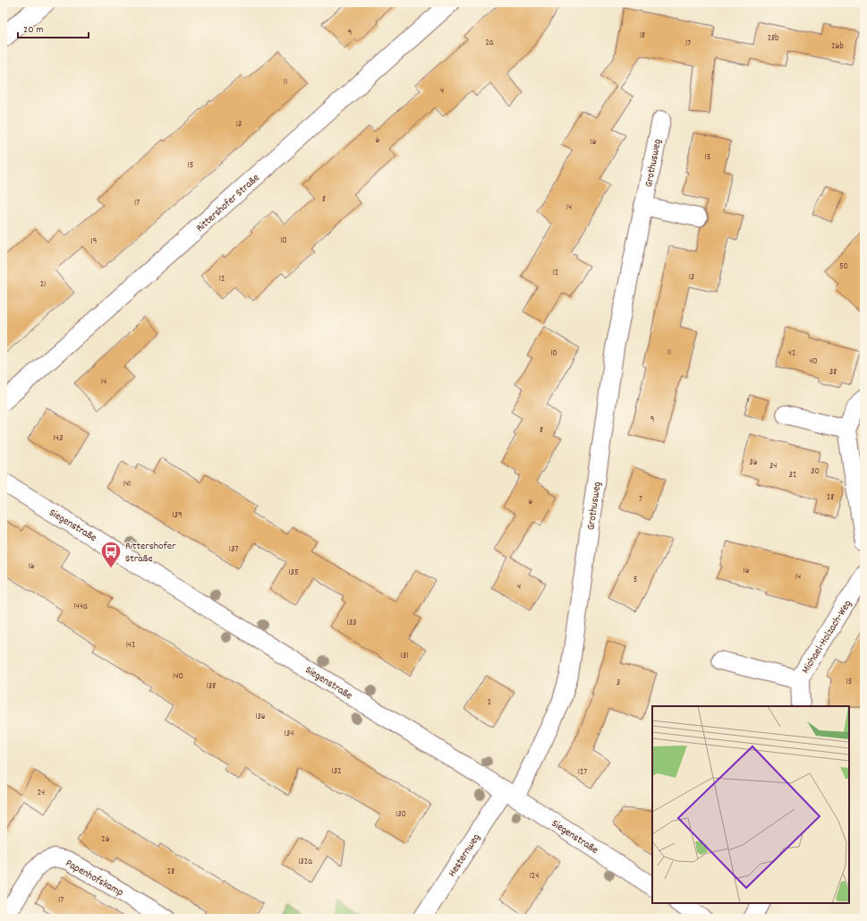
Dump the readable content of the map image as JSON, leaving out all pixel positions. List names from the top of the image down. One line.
{"streets":{"street":["Grothusweg","Rittershofer Straße","Siegenstraße","Michael-Holzach-Weg","Hesternweg","Papenhofskamp"]},"crossings":[["Grothusweg","Siegenstraße"],["Grothusweg","Hesternweg"],["Siegenstraße","Hesternweg"]],"places":{"bus stop":["Rittershofer Straße"]},"house_numbers":["9","18","28b","2a","17","26b","11","4","13","6","16","15","15","8","17","14","10","19","50","12","13","12","21","11","10","42","40","38","14","9","8","143","36","34","30","32","141","28","7","6","139","137","16","16","135","14","5","4","144a","133","142","131","140","15","3","138","2","136","134","132","127","24","130","26","132a","28","124","17"],"scale_bar":"20 m"}
